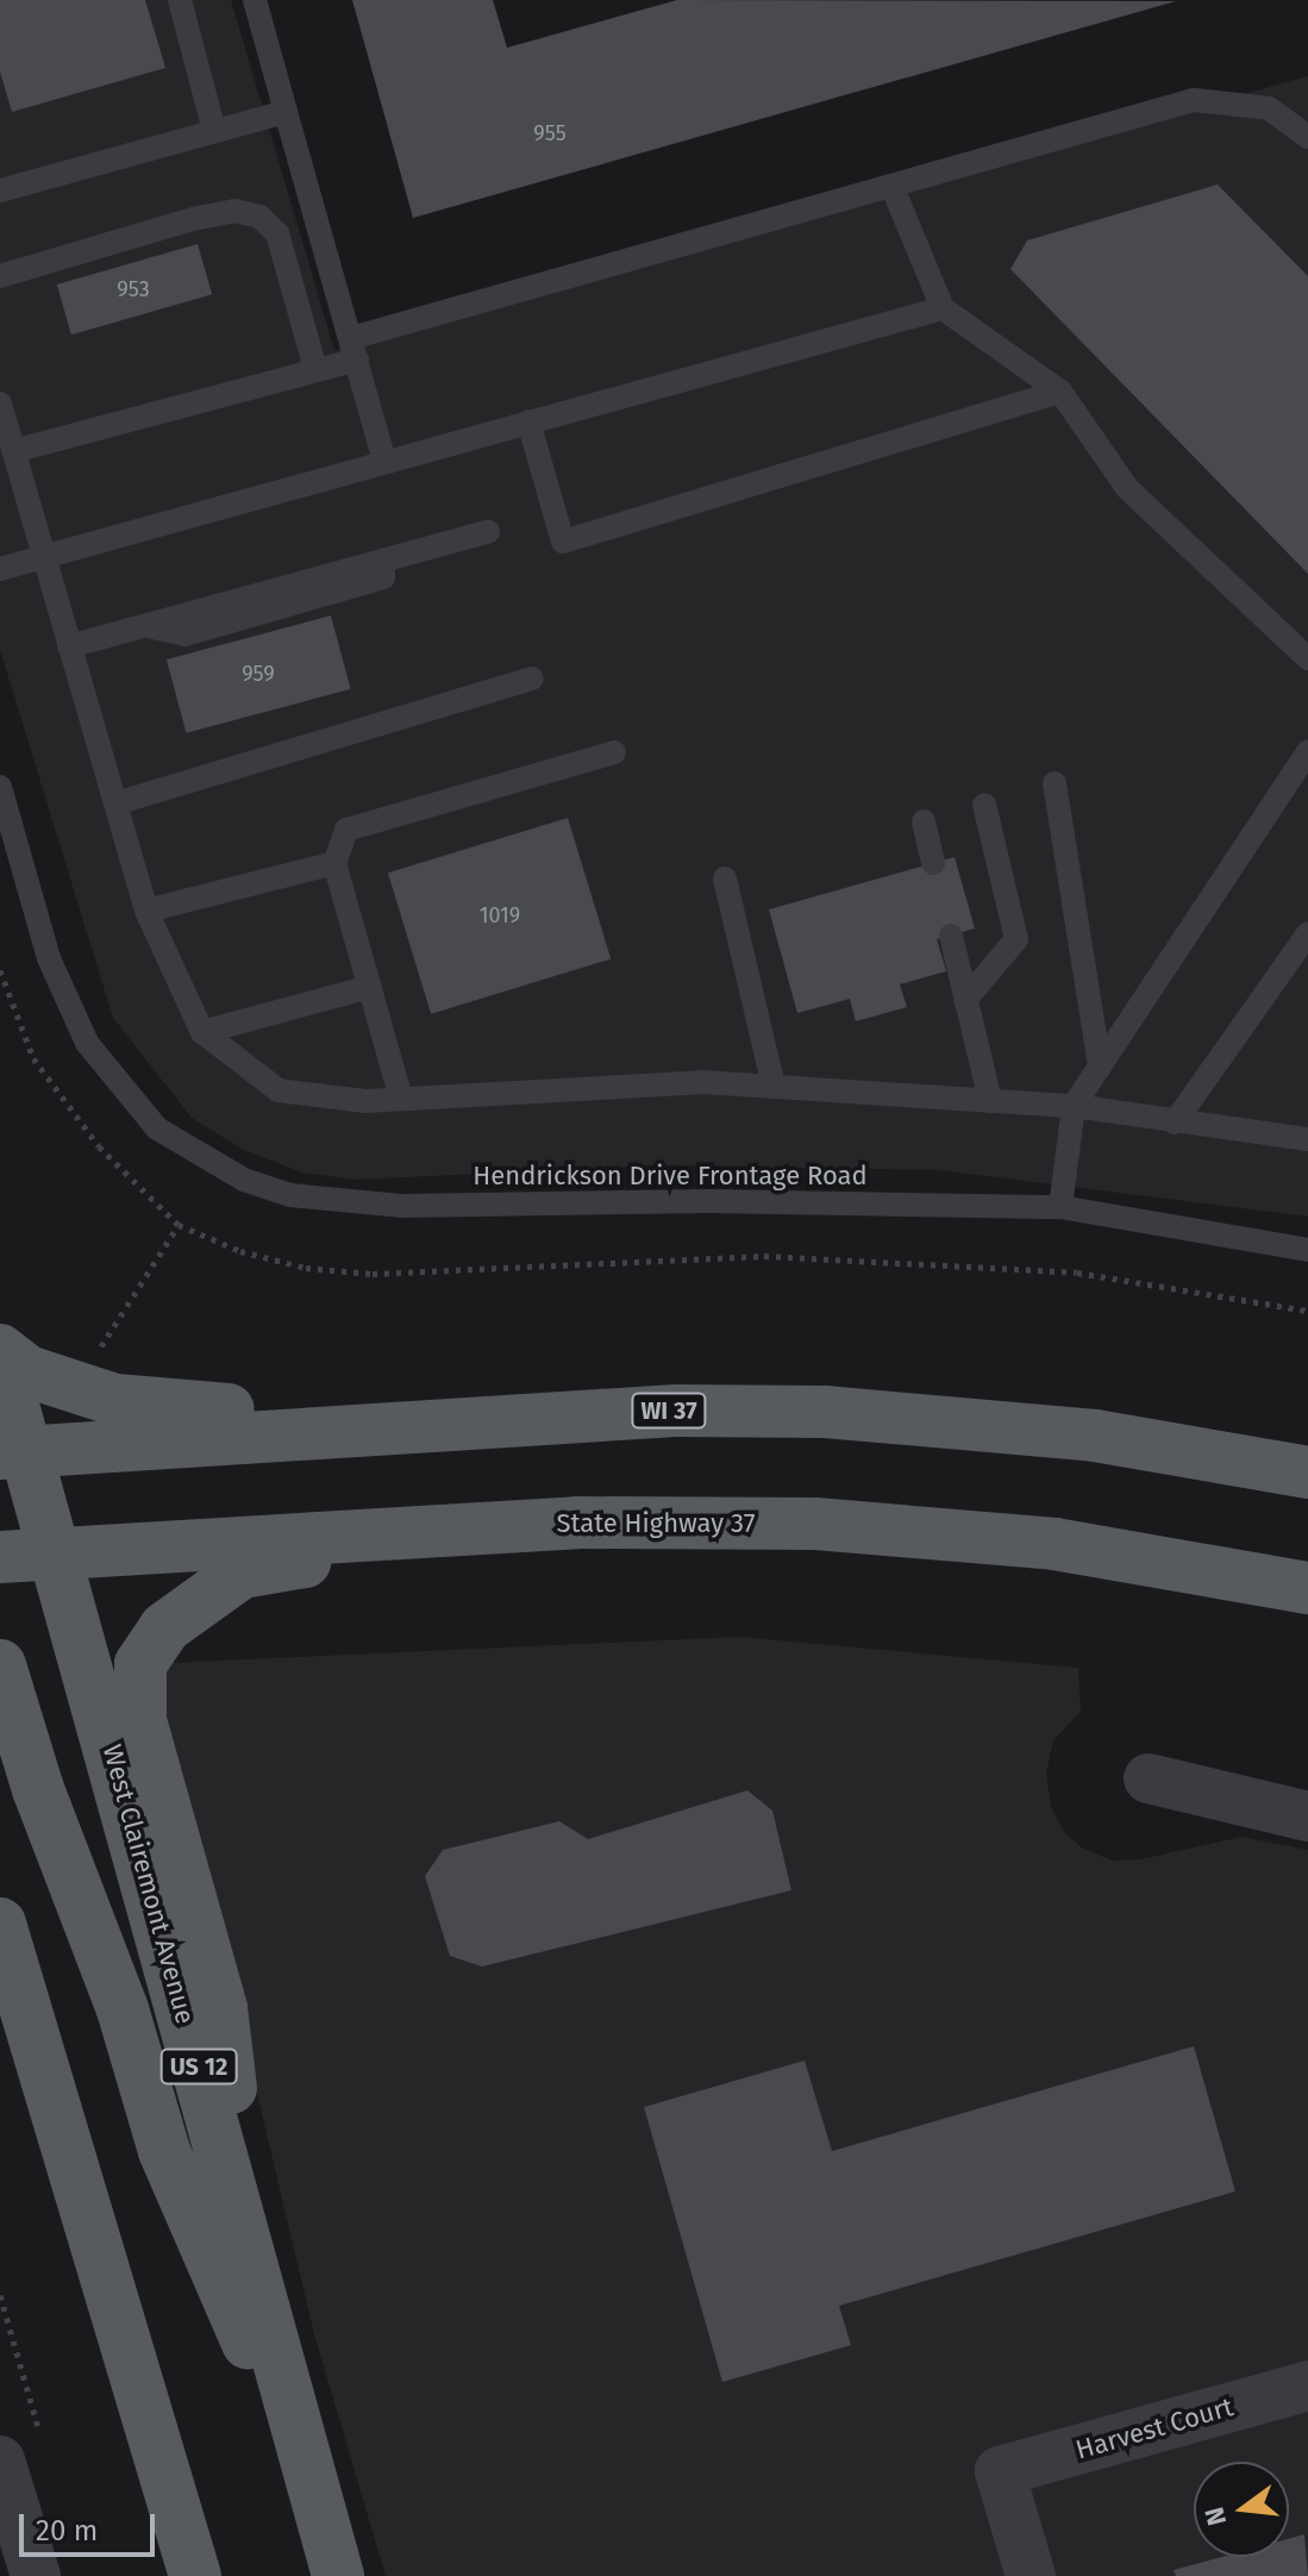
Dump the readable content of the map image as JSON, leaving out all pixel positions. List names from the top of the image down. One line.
{"streets":{"main road":["WI 37","State Highway 37","West Clairemont Avenue","US 12"],"street":["Harvest Court"],"lane":["Hendrickson Drive Frontage Road"]},"crossings":[["WI 37","West Clairemont Avenue"],["State Highway 37","West Clairemont Avenue"]],"house_numbers":["955","953","959","1019"],"scale_bar":"20 m","north":"left"}
